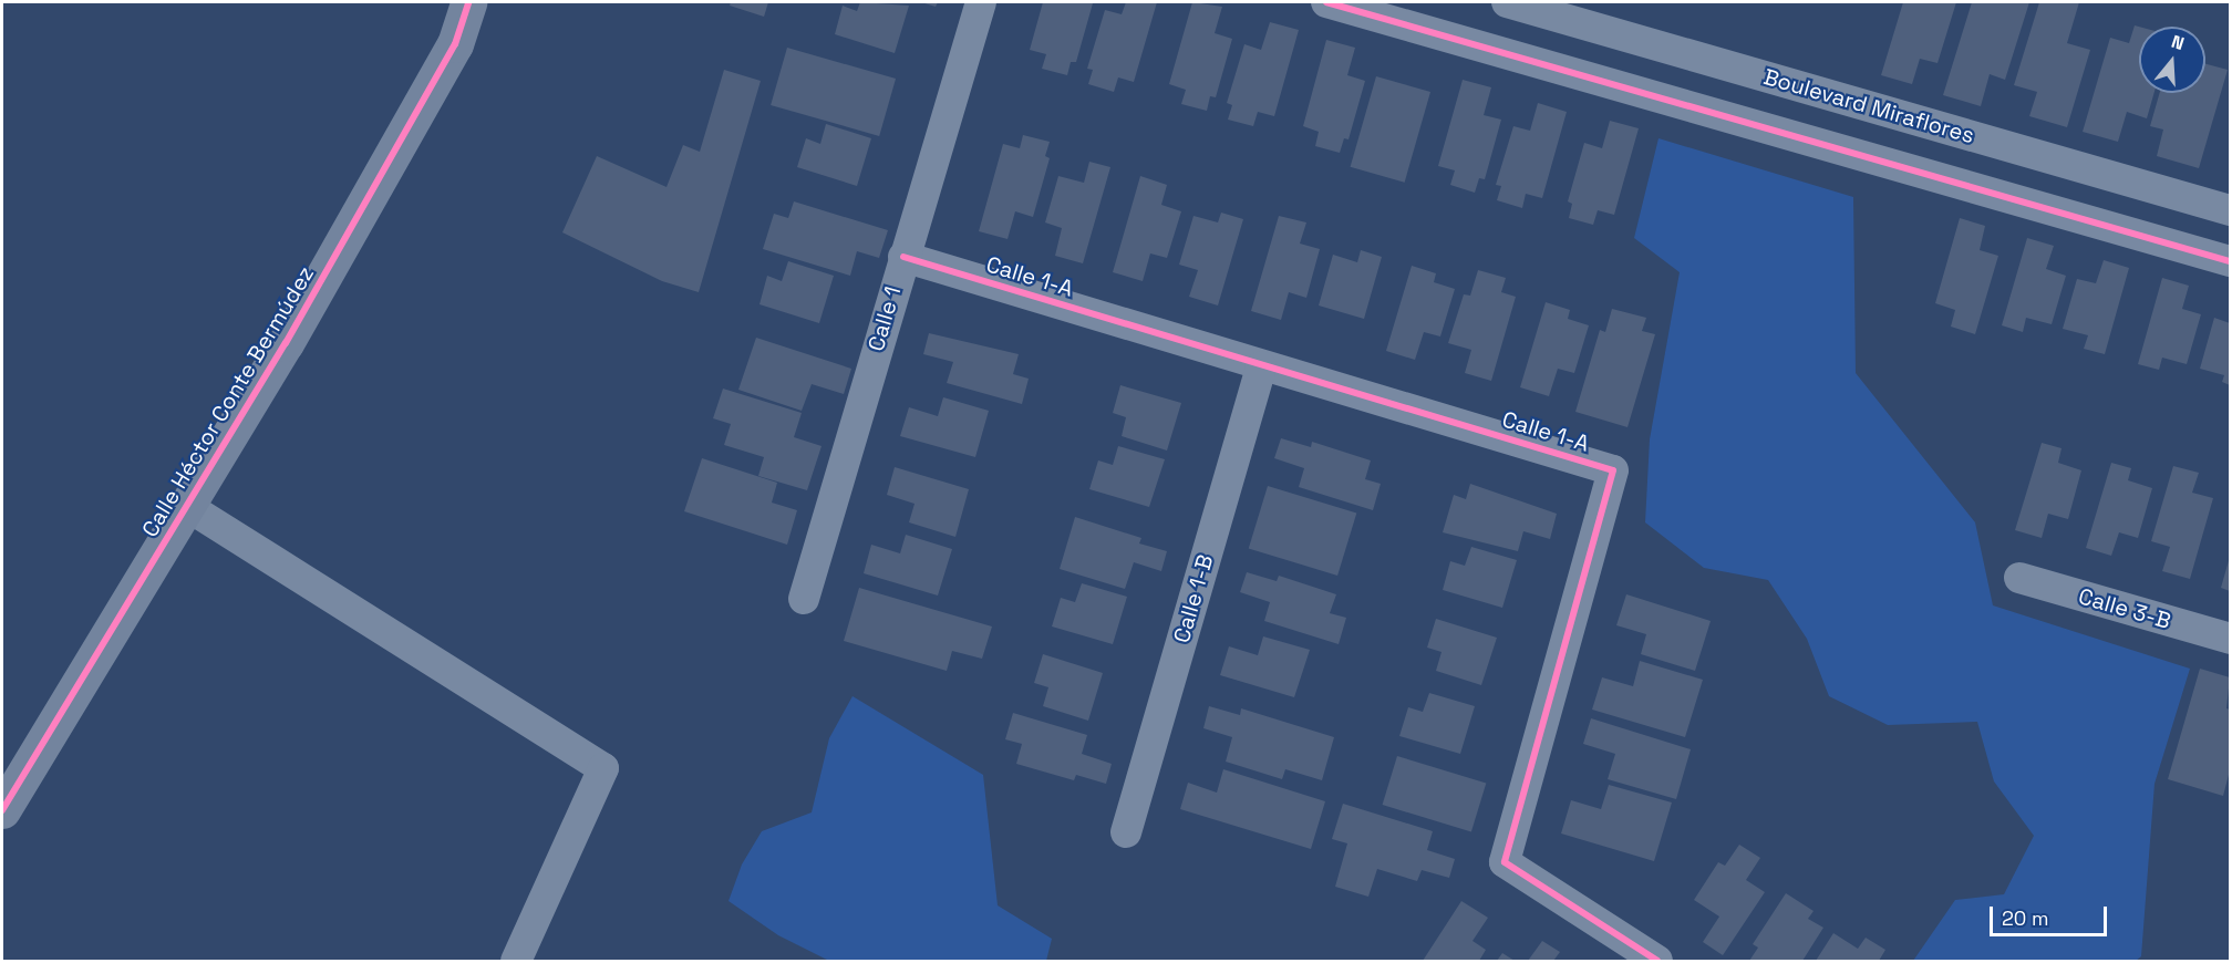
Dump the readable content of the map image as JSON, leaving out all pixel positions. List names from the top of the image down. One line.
{"streets":{"street":["Boulevard Miraflores","Calle 1-A","Calle 1","Calle Héctor Conte Bermúdez","Calle 1-B","Calle 3-B"]},"crossings":[["Calle 1-A","Calle 1"],["Calle 1-A","Calle 1-B"]],"scale_bar":"20 m","north":"top"}
